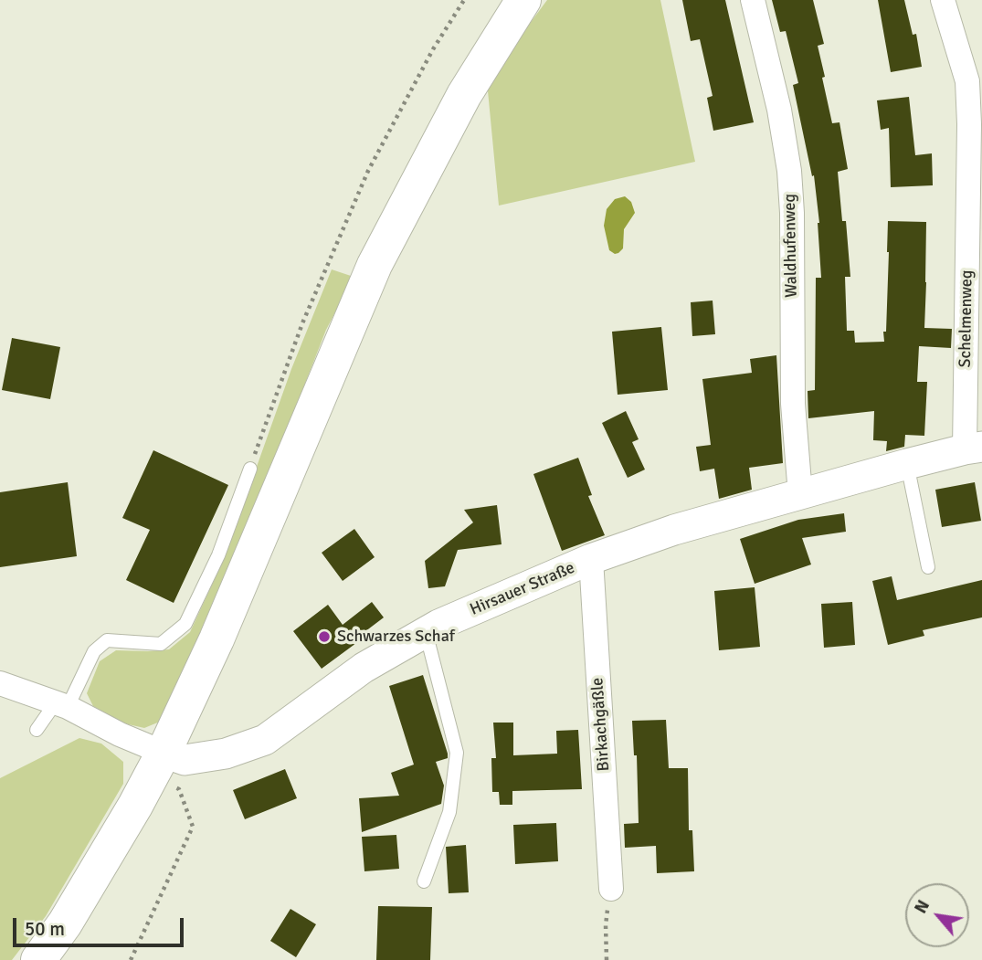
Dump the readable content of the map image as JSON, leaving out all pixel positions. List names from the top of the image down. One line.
{"streets":{"street":["Waldhufenweg","Schelmenweg","Hirsauer Straße","Birkachgäßle"]},"crossings":[["Waldhufenweg","Hirsauer Straße"],["Schelmenweg","Hirsauer Straße"],["Hirsauer Straße","Birkachgäßle"]],"places":["Schwarzes Schaf"],"scale_bar":"50 m","north":"top left"}
